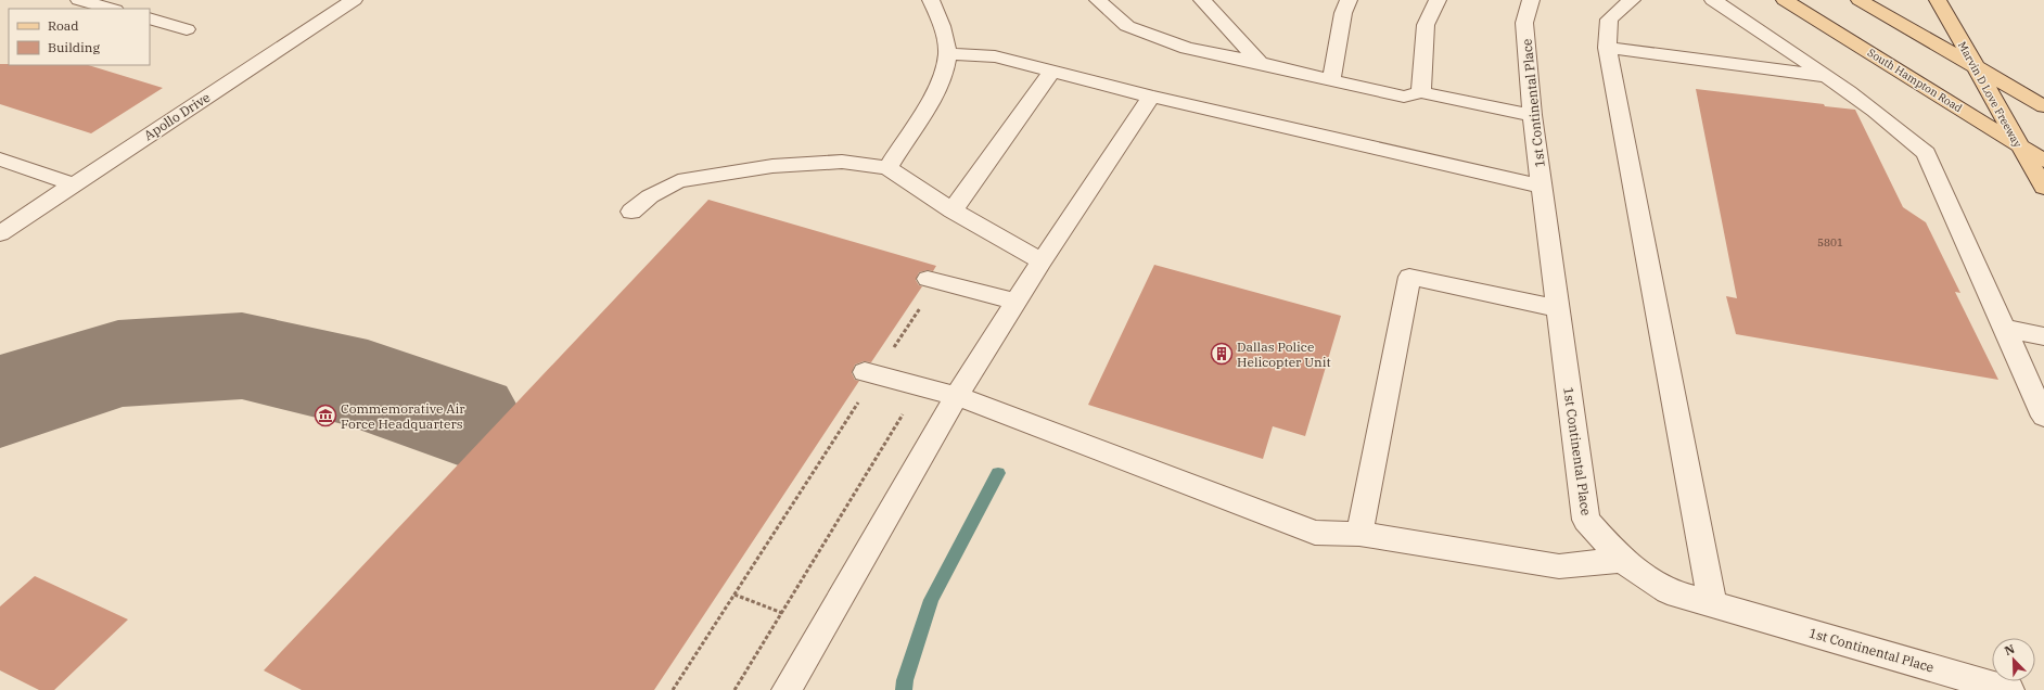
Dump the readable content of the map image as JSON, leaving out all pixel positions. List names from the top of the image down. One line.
{"streets":{"main road":["South Hampton Road","Marvin D Love Freeway"],"lane":["1st Continental Place","Apollo Drive"]},"crossings":[["South Hampton Road","Marvin D Love Freeway"]],"places":{"building":["Dallas Police Helicopter Unit"],"museum":["Commemorative Air Force Headquarters"]},"house_numbers":["5801"],"legend":["Road","Building"],"north":"top left"}
